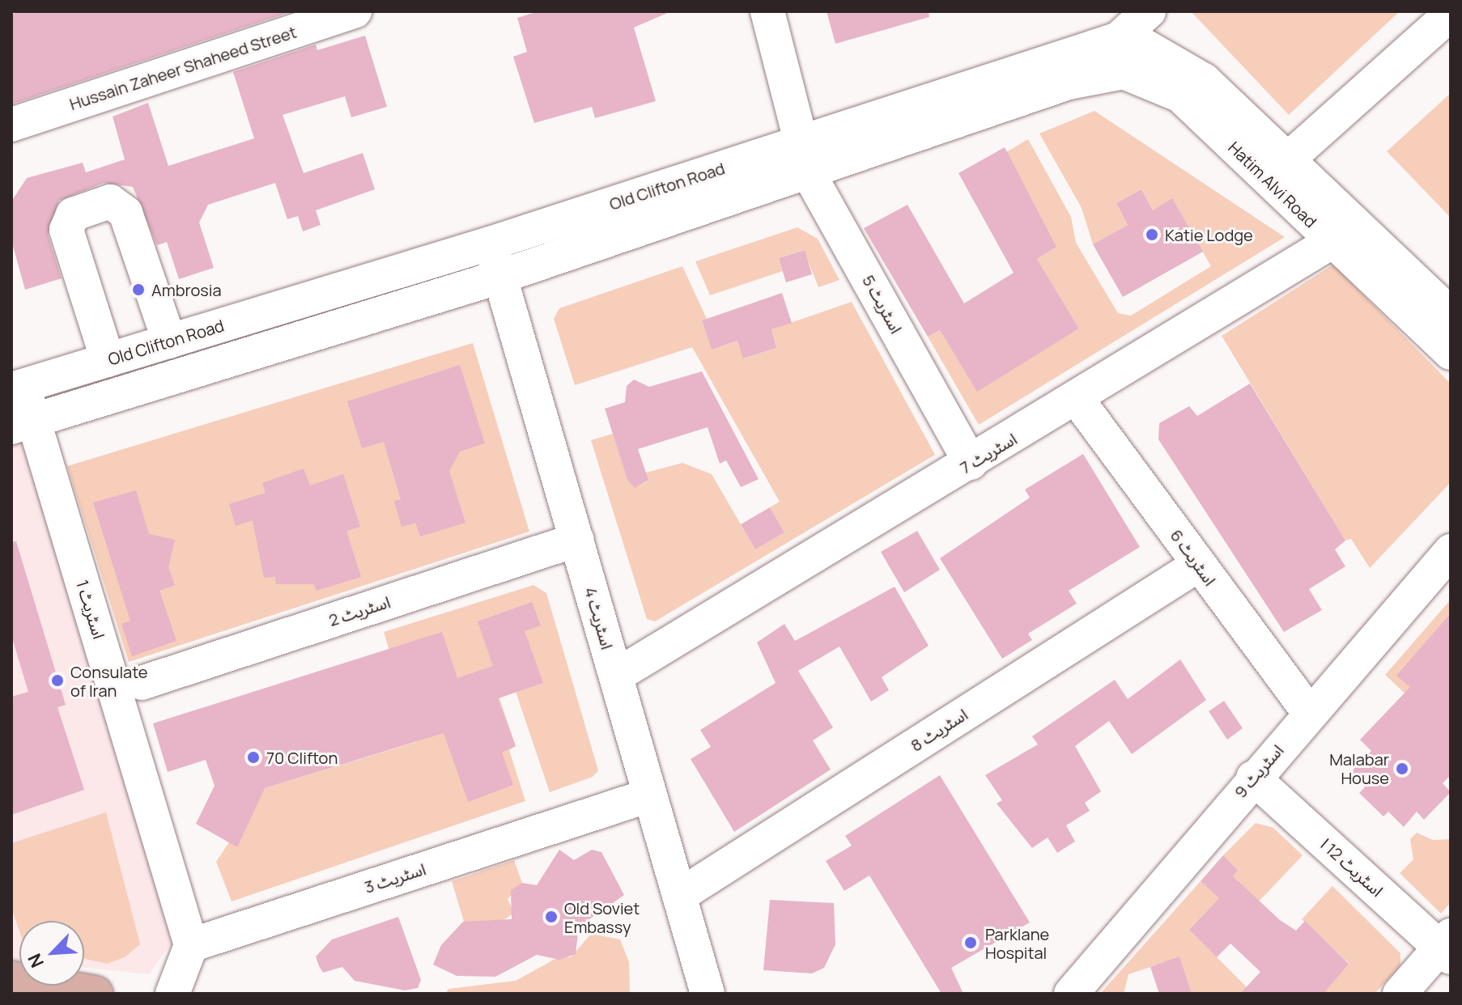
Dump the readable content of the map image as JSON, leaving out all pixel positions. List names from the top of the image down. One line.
{"streets":{"street":["Hussain Zaheer Shaheed Street","Hatim Alvi Road","Old Clifton Road","اسٹریٹ 5","اسٹریٹ 7","اسٹریٹ 6","اسٹریٹ 1","اسٹریٹ 2","اسٹریٹ 4","اسٹریٹ 8","اسٹریٹ 9","اسٹریٹ 12 ا","اسٹریٹ 3"]},"crossings":[["Hatim Alvi Road","Old Clifton Road"],["Hatim Alvi Road","اسٹریٹ 7"],["Old Clifton Road","اسٹریٹ 5"],["Old Clifton Road","اسٹریٹ 1"],["Old Clifton Road","اسٹریٹ 4"],["اسٹریٹ 5","اسٹریٹ 7"],["اسٹریٹ 7","اسٹریٹ 6"],["اسٹریٹ 7","اسٹریٹ 4"],["اسٹریٹ 6","اسٹریٹ 8"],["اسٹریٹ 6","اسٹریٹ 9"],["اسٹریٹ 1","اسٹریٹ 3"],["اسٹریٹ 2","اسٹریٹ 4"],["اسٹریٹ 4","اسٹریٹ 8"],["اسٹریٹ 4","اسٹریٹ 3"],["اسٹریٹ 9","اسٹریٹ 12 ا"]],"places":["Katie Lodge","Ambrosia","Consulate of Iran","70 Clifton","Malabar House","Old Soviet Embassy","Parklane Hospital"],"north":"bottom left"}
